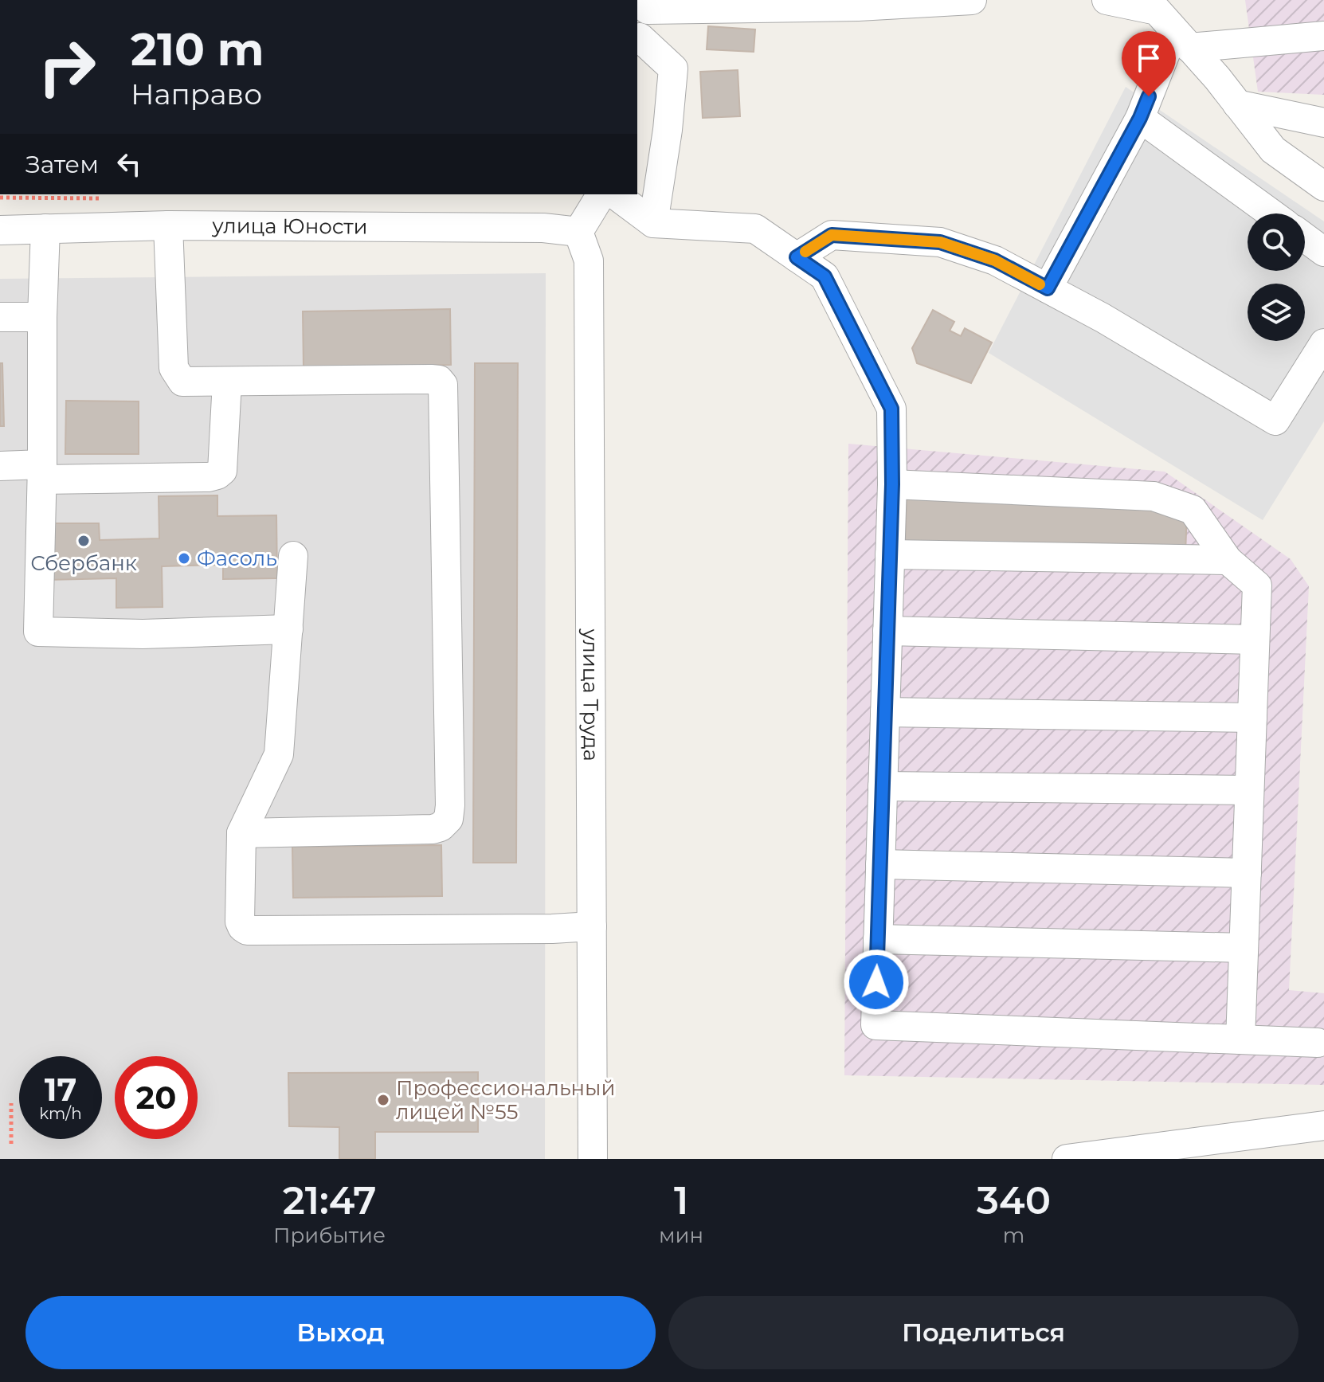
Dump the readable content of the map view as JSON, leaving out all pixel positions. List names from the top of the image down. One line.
{"streets":{"street":["улица Юности","улица Труда"]},"crossings":[["улица Юности","улица Труда"]],"places":["Сбербанк","Фасоль","Профессиональный лицей №55"],"page":{"turn":["210 m","Направо"],"then":"Затем","speed":"17 km/h","limit":"20","eta":["21:47","Прибытие","1","мин","340","m"],"buttons":["Выход","Поделиться"]}}
